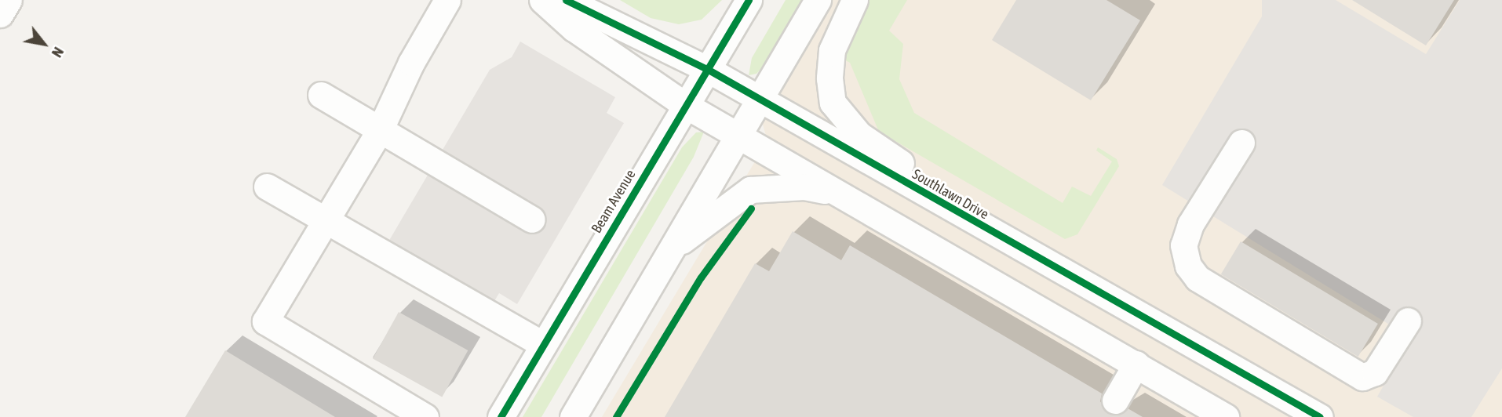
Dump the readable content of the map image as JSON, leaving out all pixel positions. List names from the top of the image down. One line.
{"streets":{"street":["Southlawn Drive","Beam Avenue"]},"crossings":[["Southlawn Drive","Beam Avenue"]],"north":"bottom right"}
